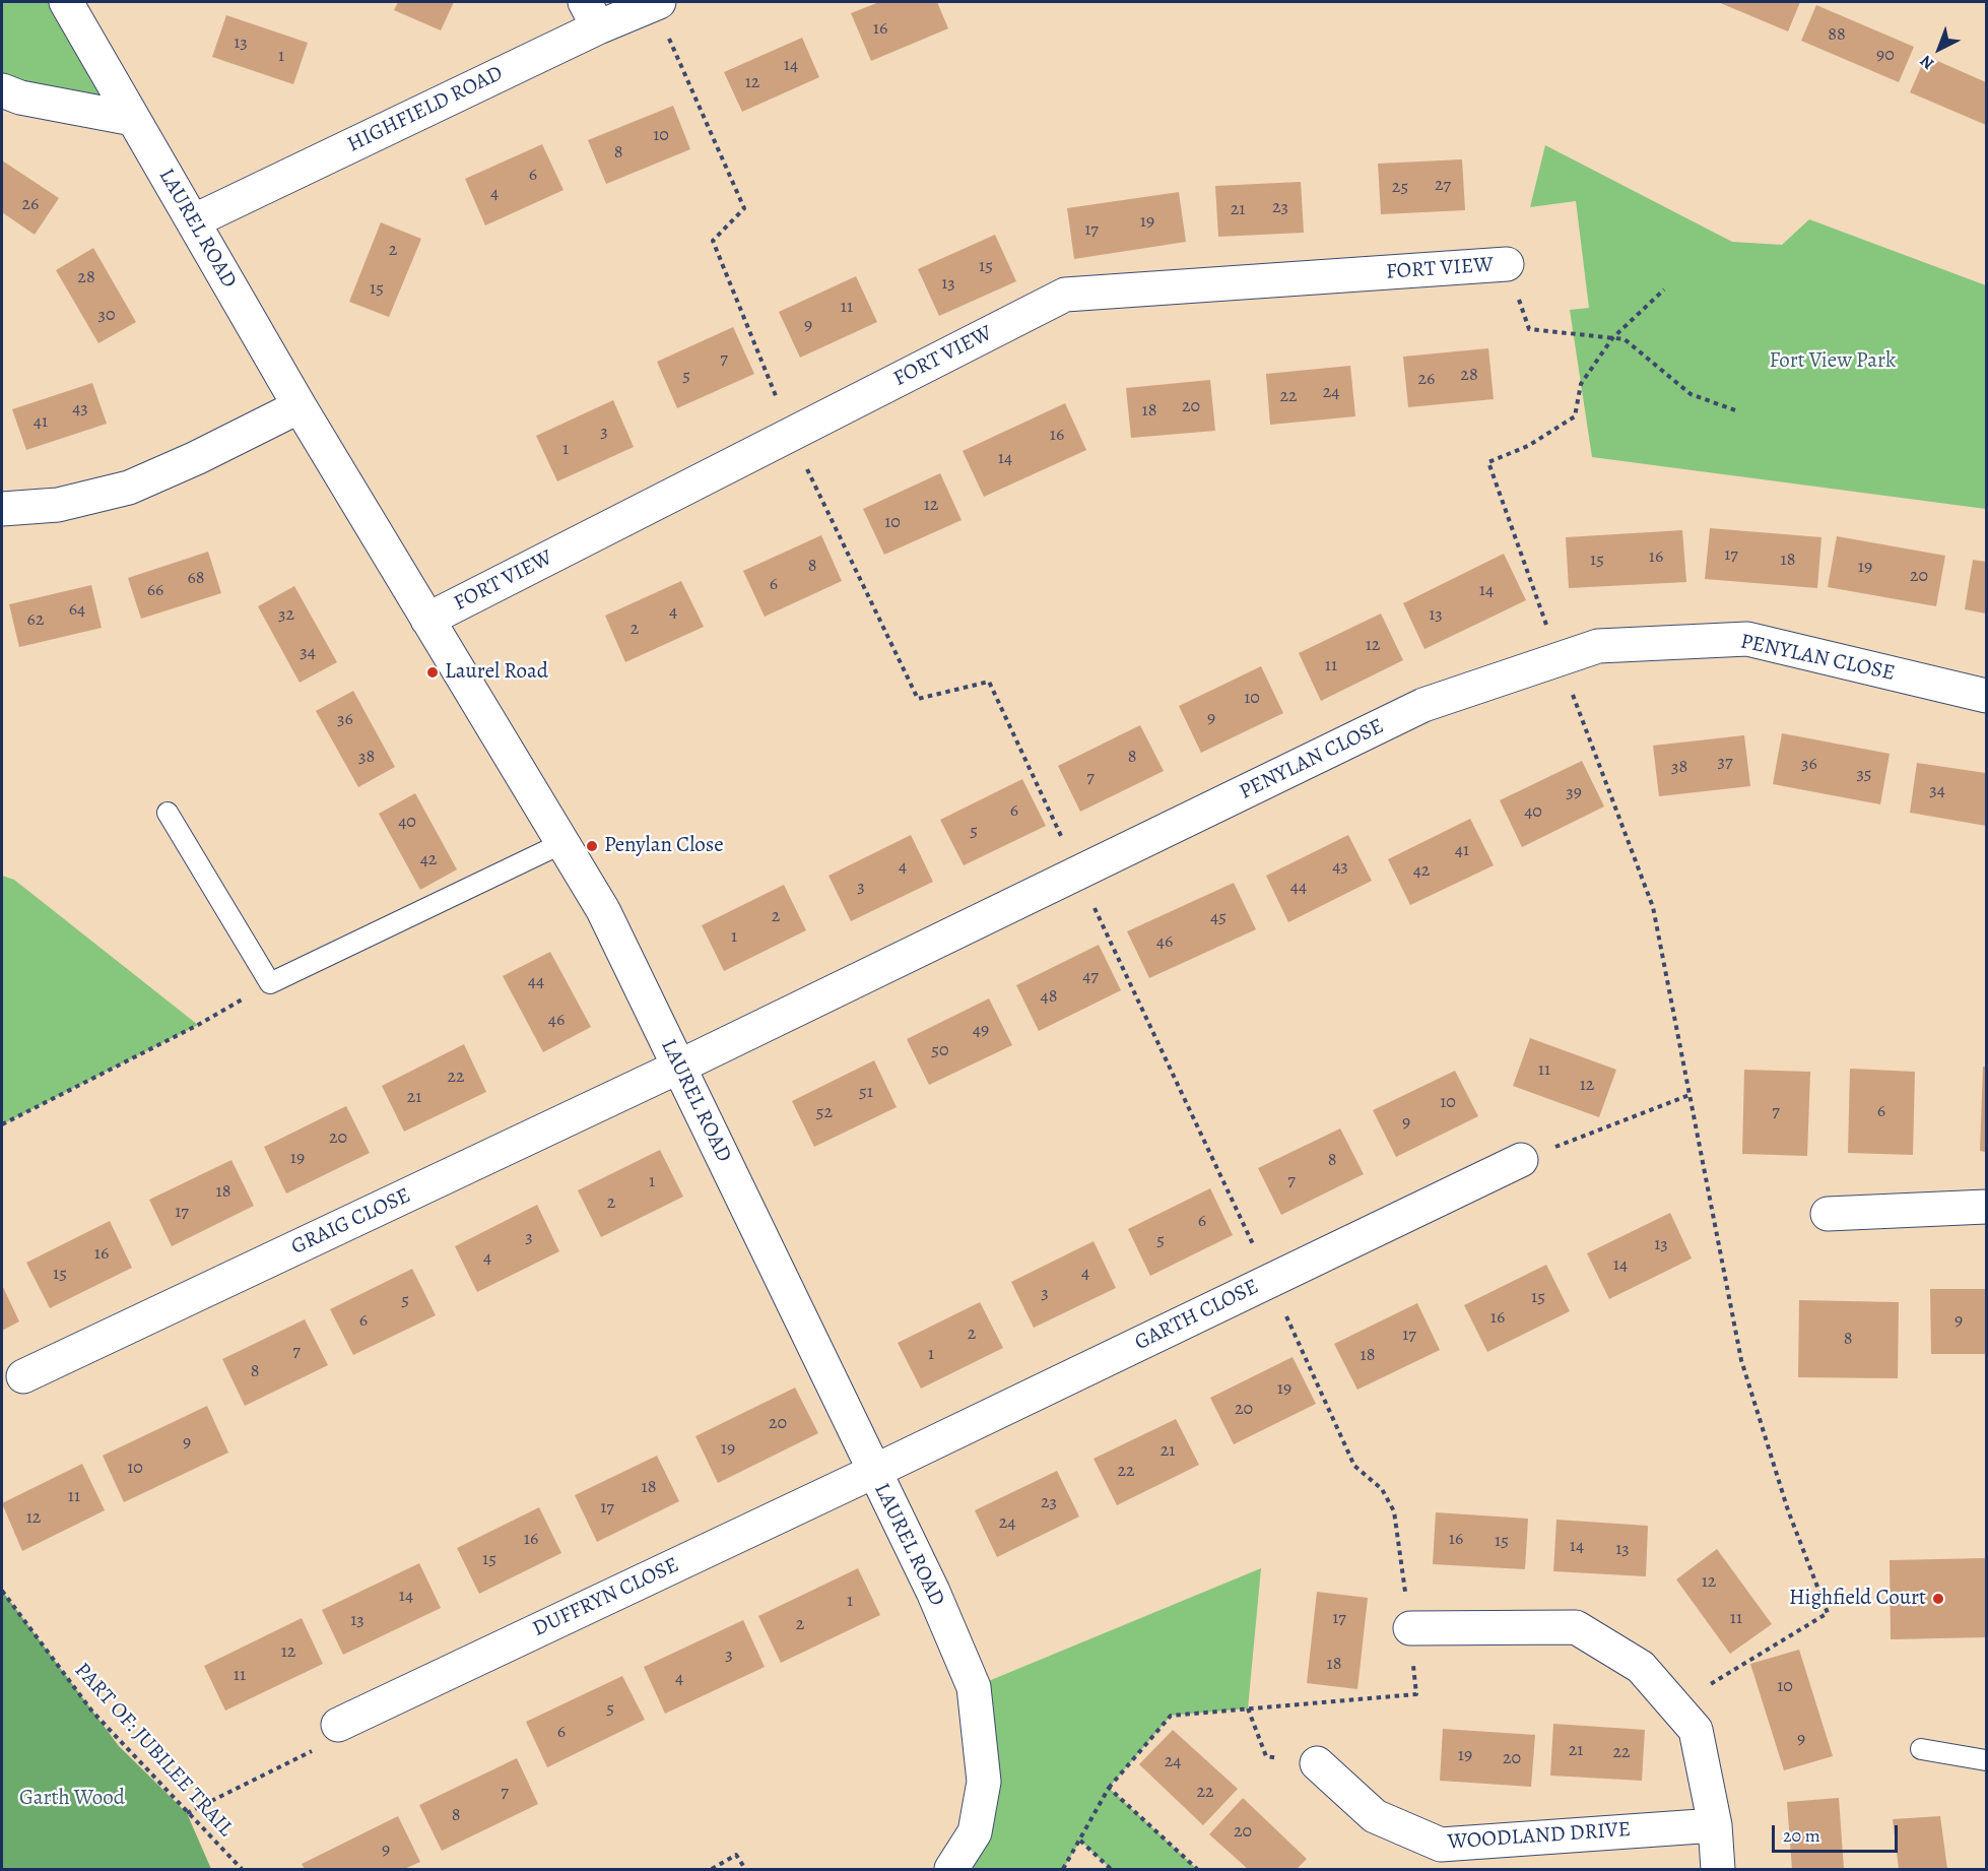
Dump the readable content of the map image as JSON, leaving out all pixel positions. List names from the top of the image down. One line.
{"streets":{"street":["HIGHFIELD ROAD","LAUREL ROAD","FORT VIEW","PENYLAN CLOSE","GRAIG CLOSE","GARTH CLOSE","DUFFRYN CLOSE","WOODLAND DRIVE"],"path":["PART OF: JUBILEE TRAIL"]},"crossings":[["HIGHFIELD ROAD","LAUREL ROAD"],["LAUREL ROAD","FORT VIEW"],["LAUREL ROAD","PENYLAN CLOSE"],["LAUREL ROAD","GRAIG CLOSE"],["LAUREL ROAD","GARTH CLOSE"],["LAUREL ROAD","DUFFRYN CLOSE"],["PENYLAN CLOSE","GRAIG CLOSE"],["GARTH CLOSE","DUFFRYN CLOSE"]],"parks":["Fort View Park","Garth Wood"],"places":["Laurel Road","Penylan Close","Highfield Court"],"house_numbers":["16","88","13","90","1","14","12","10","8","6","27","25","4","26","23","21","19","17","2","15","28","13","15","11","30","9","7","28","5","26","24","22","20","43","18","41","3","16","1","14","12","10","17","16","15","18","8","19","20","68","6","66","14","64","4","32","13","62","2","12","34","11","10","9","36","38","8","37","36","38","35","7","34","39","6","40","40","5","41","42","4","43","42","3","44","2","45","1","46","47","44","48","46","49","50","11","22","12","51","21","10","7","6","52","9","20","19","8","7","1","18","2","17","6","3","5","13","16","4","14","4","15","3","15","5","16","6","9","2","17","8","7","1","18","8","19","20","20","9","19","21","10","22","18","11","23","17","12","24","16","16","15","14","13","15","12","14","1","17","11","13","2","12","3","18","11","4","10","5","6","9","21","22","19","20","24","7","22","8","20","9"],"scale_bar":"20 m","north":"bottom left"}
